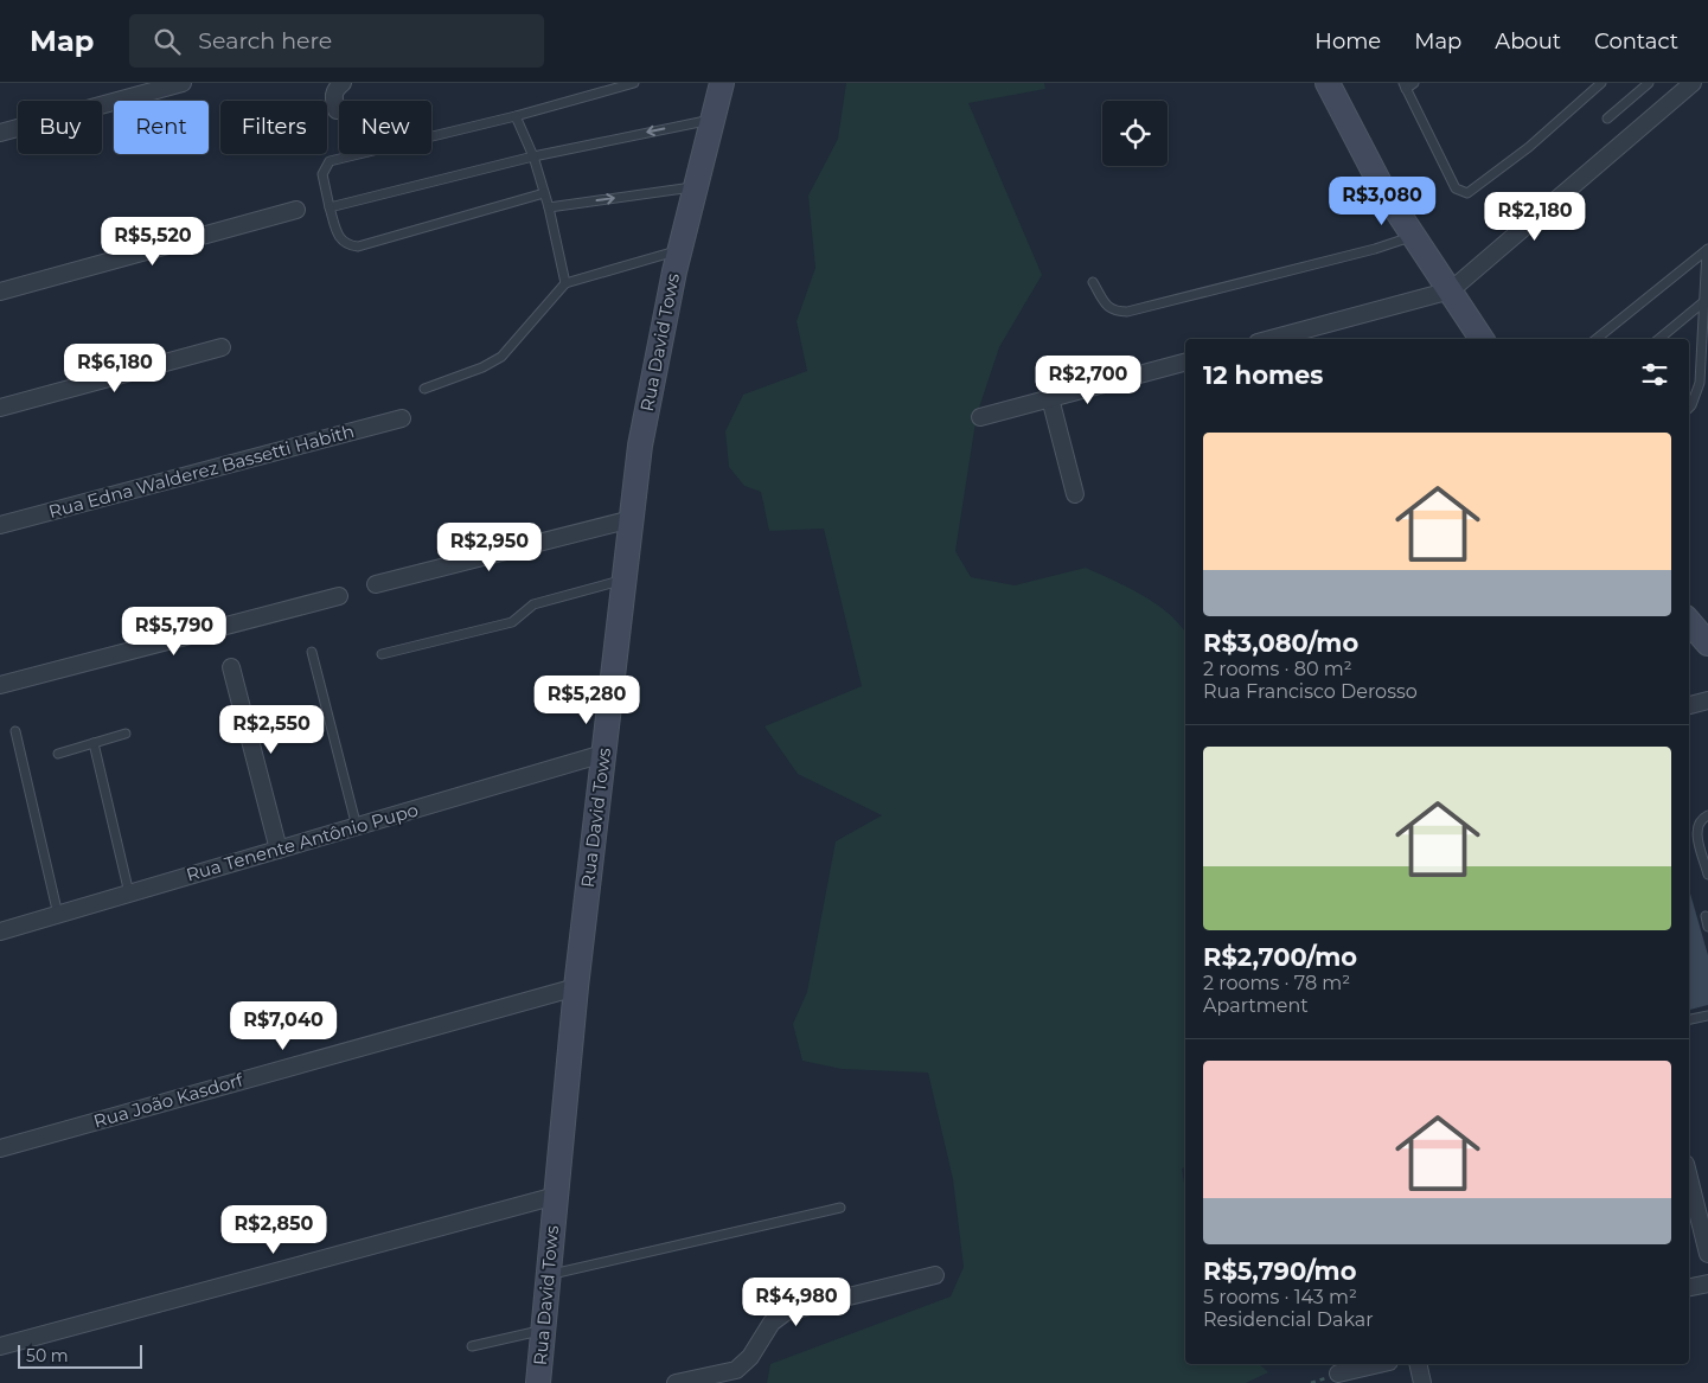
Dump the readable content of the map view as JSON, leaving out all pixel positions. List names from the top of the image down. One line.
{"streets":{"street":["Rua David Tows","Rua Edna Walderez Bassetti Habith","Rua Tenente Antônio Pupo","Rua João Kasdorf"]},"crossings":[["Rua David Tows","Rua Tenente Antônio Pupo"],["Rua David Tows","Rua João Kasdorf"]],"scale_bar":"50 m","page":{"header":"Map","search":"Search here","nav":["Home","Map","About","Contact"],"chip":["Buy","Rent","Filters","New"],"price":["R$3,080","R$2,180","R$5,520","R$6,180","R$2,700","R$2,950","R$5,790","R$5,280","R$2,550","R$7,040","R$2,850","R$4,980"],"heading":"12 homes","list":[{"name":"R$3,080/mo","note":"2 rooms · 80 m² · Rua Francisco Derosso"},{"name":"R$2,700/mo","note":"2 rooms · 78 m² · Apartment"},{"name":"R$5,790/mo","note":"5 rooms · 143 m² · Residencial Dakar"}],"scale":"50 m"}}
